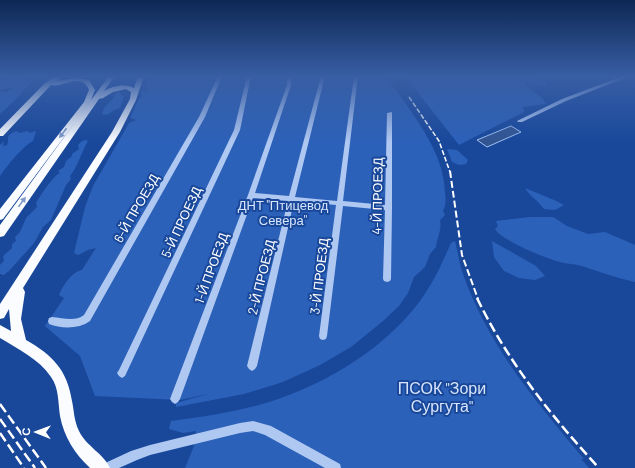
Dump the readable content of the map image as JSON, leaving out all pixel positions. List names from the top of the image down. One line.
{"streets":{"street":["4-Й ПРОЕЗД","6-Й ПРОЕЗД","5-Й ПРОЕЗД","1-Й ПРОЕЗД","3-Й ПРОЕЗД","2-Й ПРОЕЗД"]},"parks":["ДНТ \"Птицевод Севера\"","ПСОК \"Зори Сургута\""],"north":"left"}
